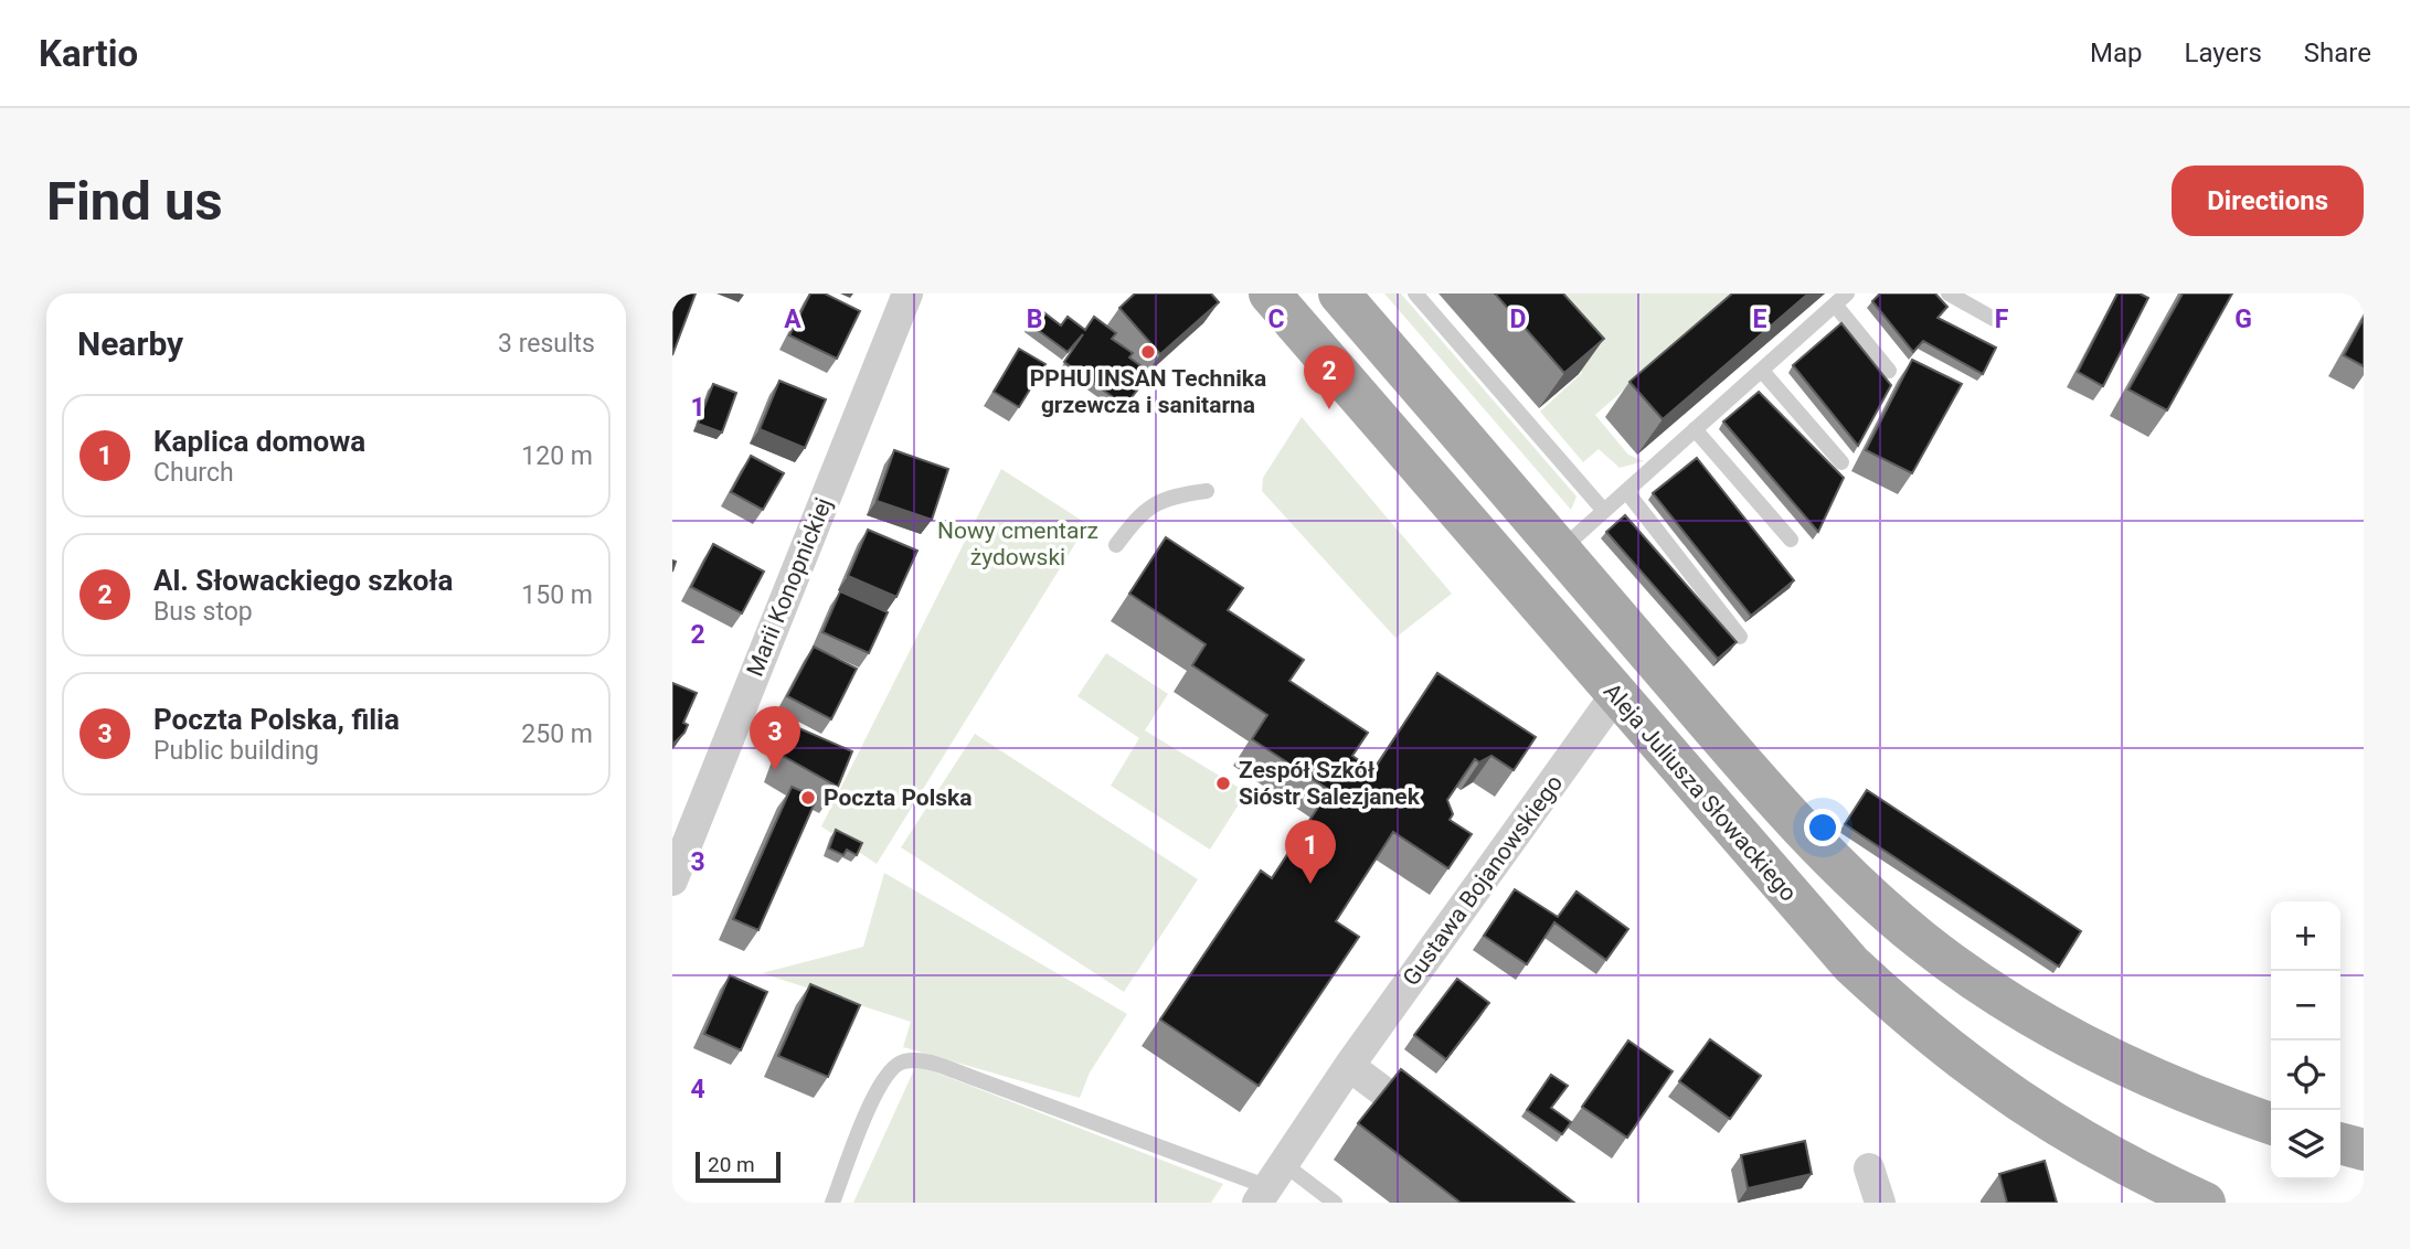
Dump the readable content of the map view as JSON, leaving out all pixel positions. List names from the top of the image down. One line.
{"streets":{"main road":["Aleja Juliusza Słowackiego"],"street":["Marii Konopnickiej","Gustawa Bojanowskiego"]},"crossings":[["Aleja Juliusza Słowackiego","Gustawa Bojanowskiego"]],"parks":["Nowy cmentarz żydowski"],"places":["PPHU INSAN Technika grzewcza i sanitarna","Zespół Szkół Sióstr Salezjanek","Poczta Polska"],"scale_bar":"20 m","page":{"header":"Kartio","nav":["Map","Layers","Share"],"buttons":"Directions","title":"Find us","heading":["Nearby","3 results"],"pins":["2","3","1"],"list":[{"mark":"1","name":"Kaplica domowa","note":"Church","value":"120 m"},{"mark":"2","name":"Al. Słowackiego szkoła","note":"Bus stop","value":"150 m"},{"mark":"3","name":"Poczta Polska, filia","note":"Public building","value":"250 m"}],"map_buttons":["+","−"],"scale":"20 m"},"grid":{"columns":["A","B","C","D","E","F","G"],"rows":["1","2","3","4"]}}
